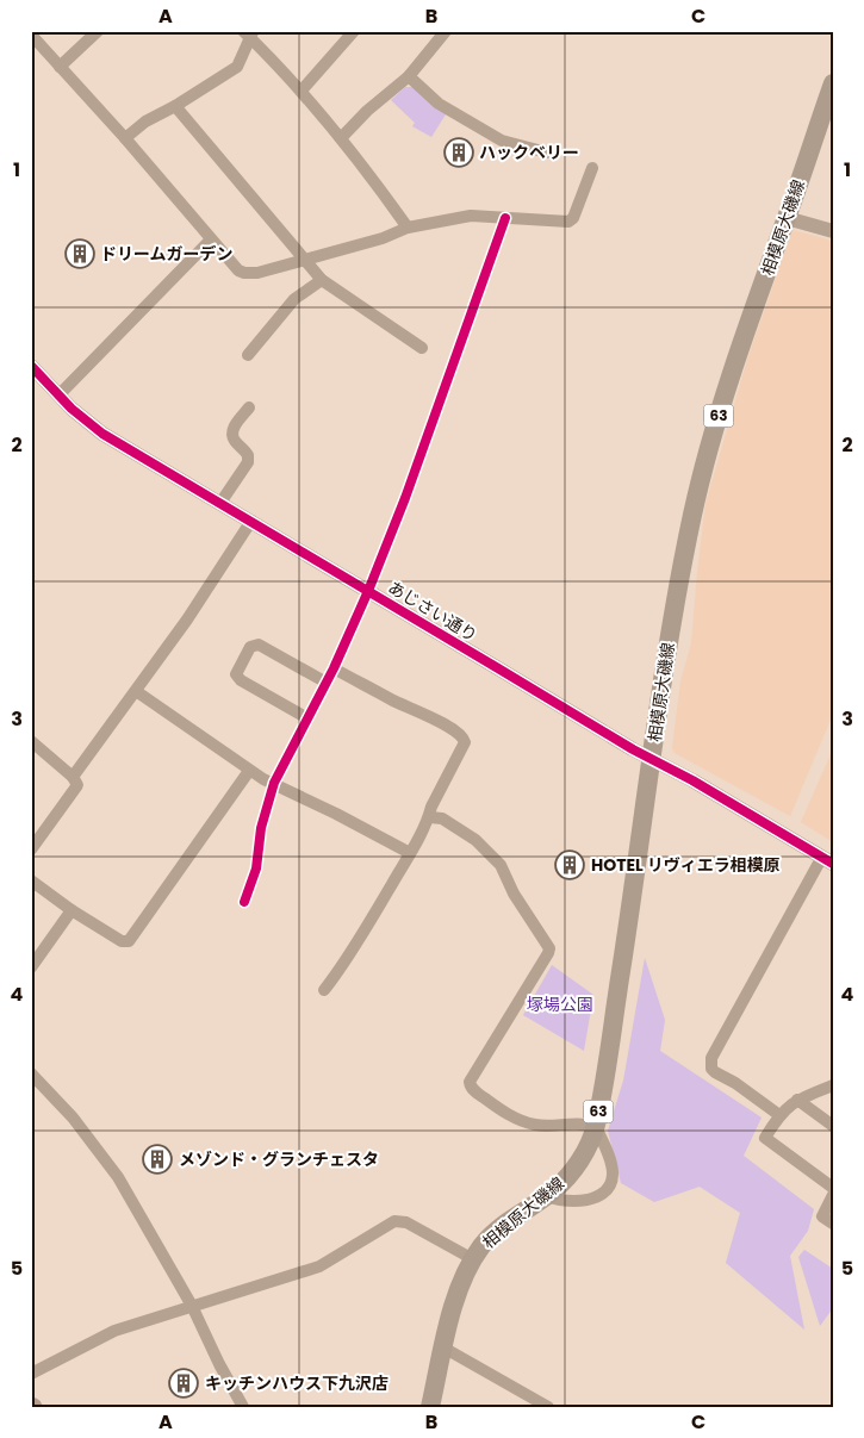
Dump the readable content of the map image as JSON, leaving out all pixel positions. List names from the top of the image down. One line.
{"streets":{"main road":["相模原大磯線","63"],"street":["あじさい通り"]},"crossings":[["相模原大磯線","あじさい通り"]],"parks":["塚場公園"],"places":{"building":["ハックベリー","ドリームガーデン","HOTEL リヴィエラ相模原","メゾンド・グランチェスタ","キッチンハウス下九沢店"]},"grid":{"columns":["A","B","C"],"rows":["1","2","3","4","5"]}}
